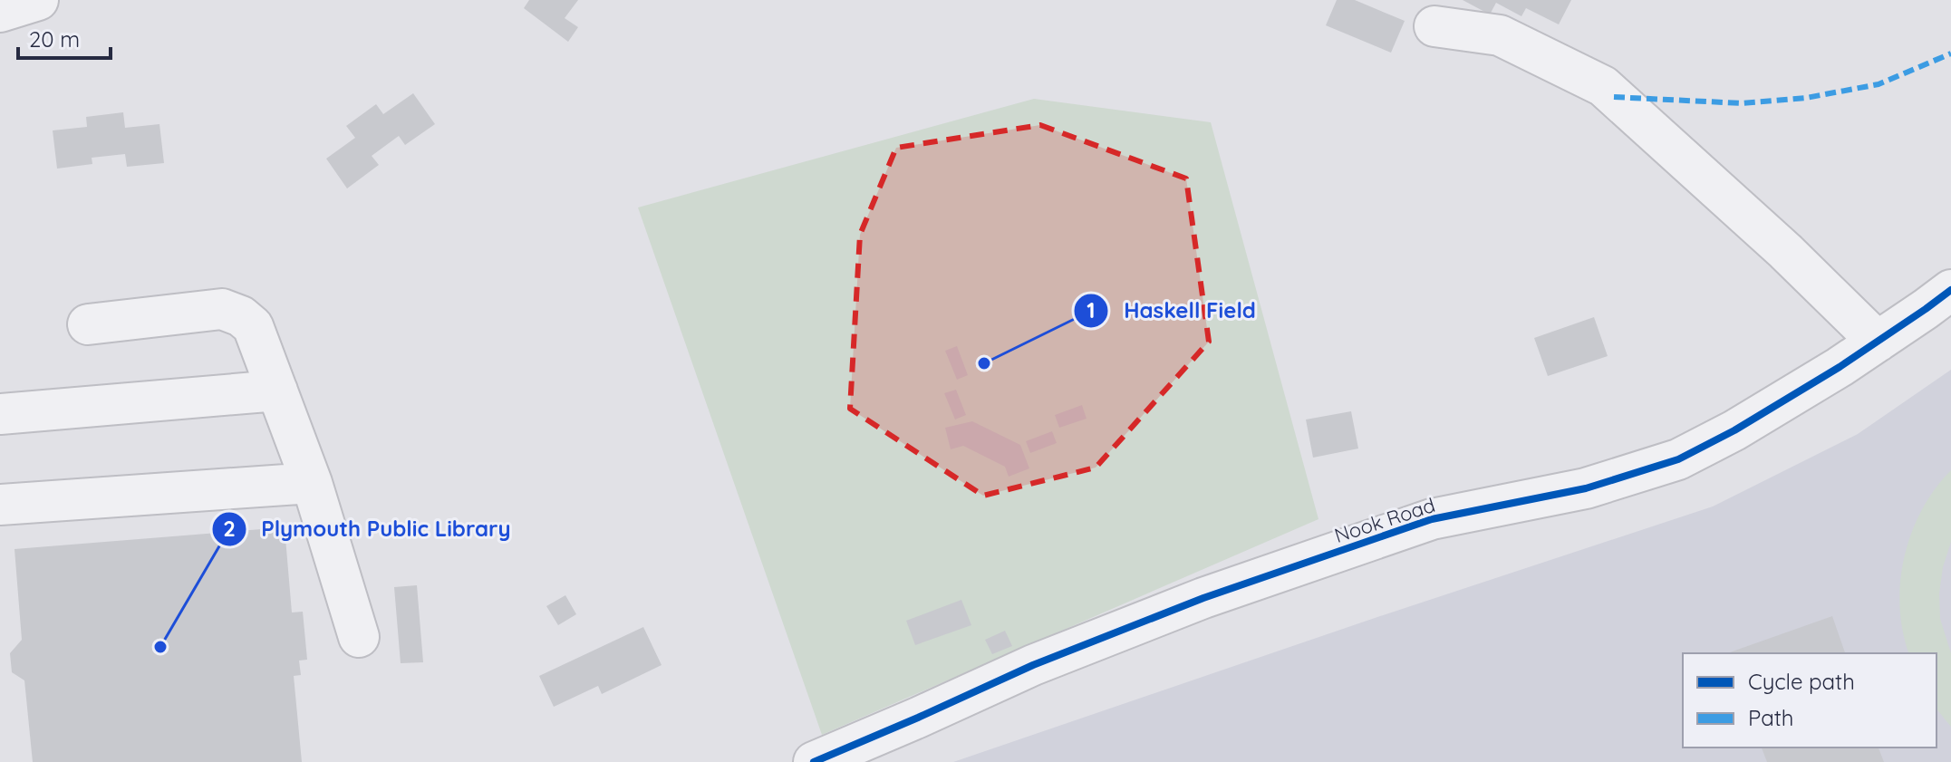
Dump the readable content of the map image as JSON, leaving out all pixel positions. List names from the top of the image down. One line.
{"streets":{"street":["Nook Road"]},"places":["Haskell Field","Plymouth Public Library"],"legend":["Cycle path","Path"],"scale_bar":"20 m"}
